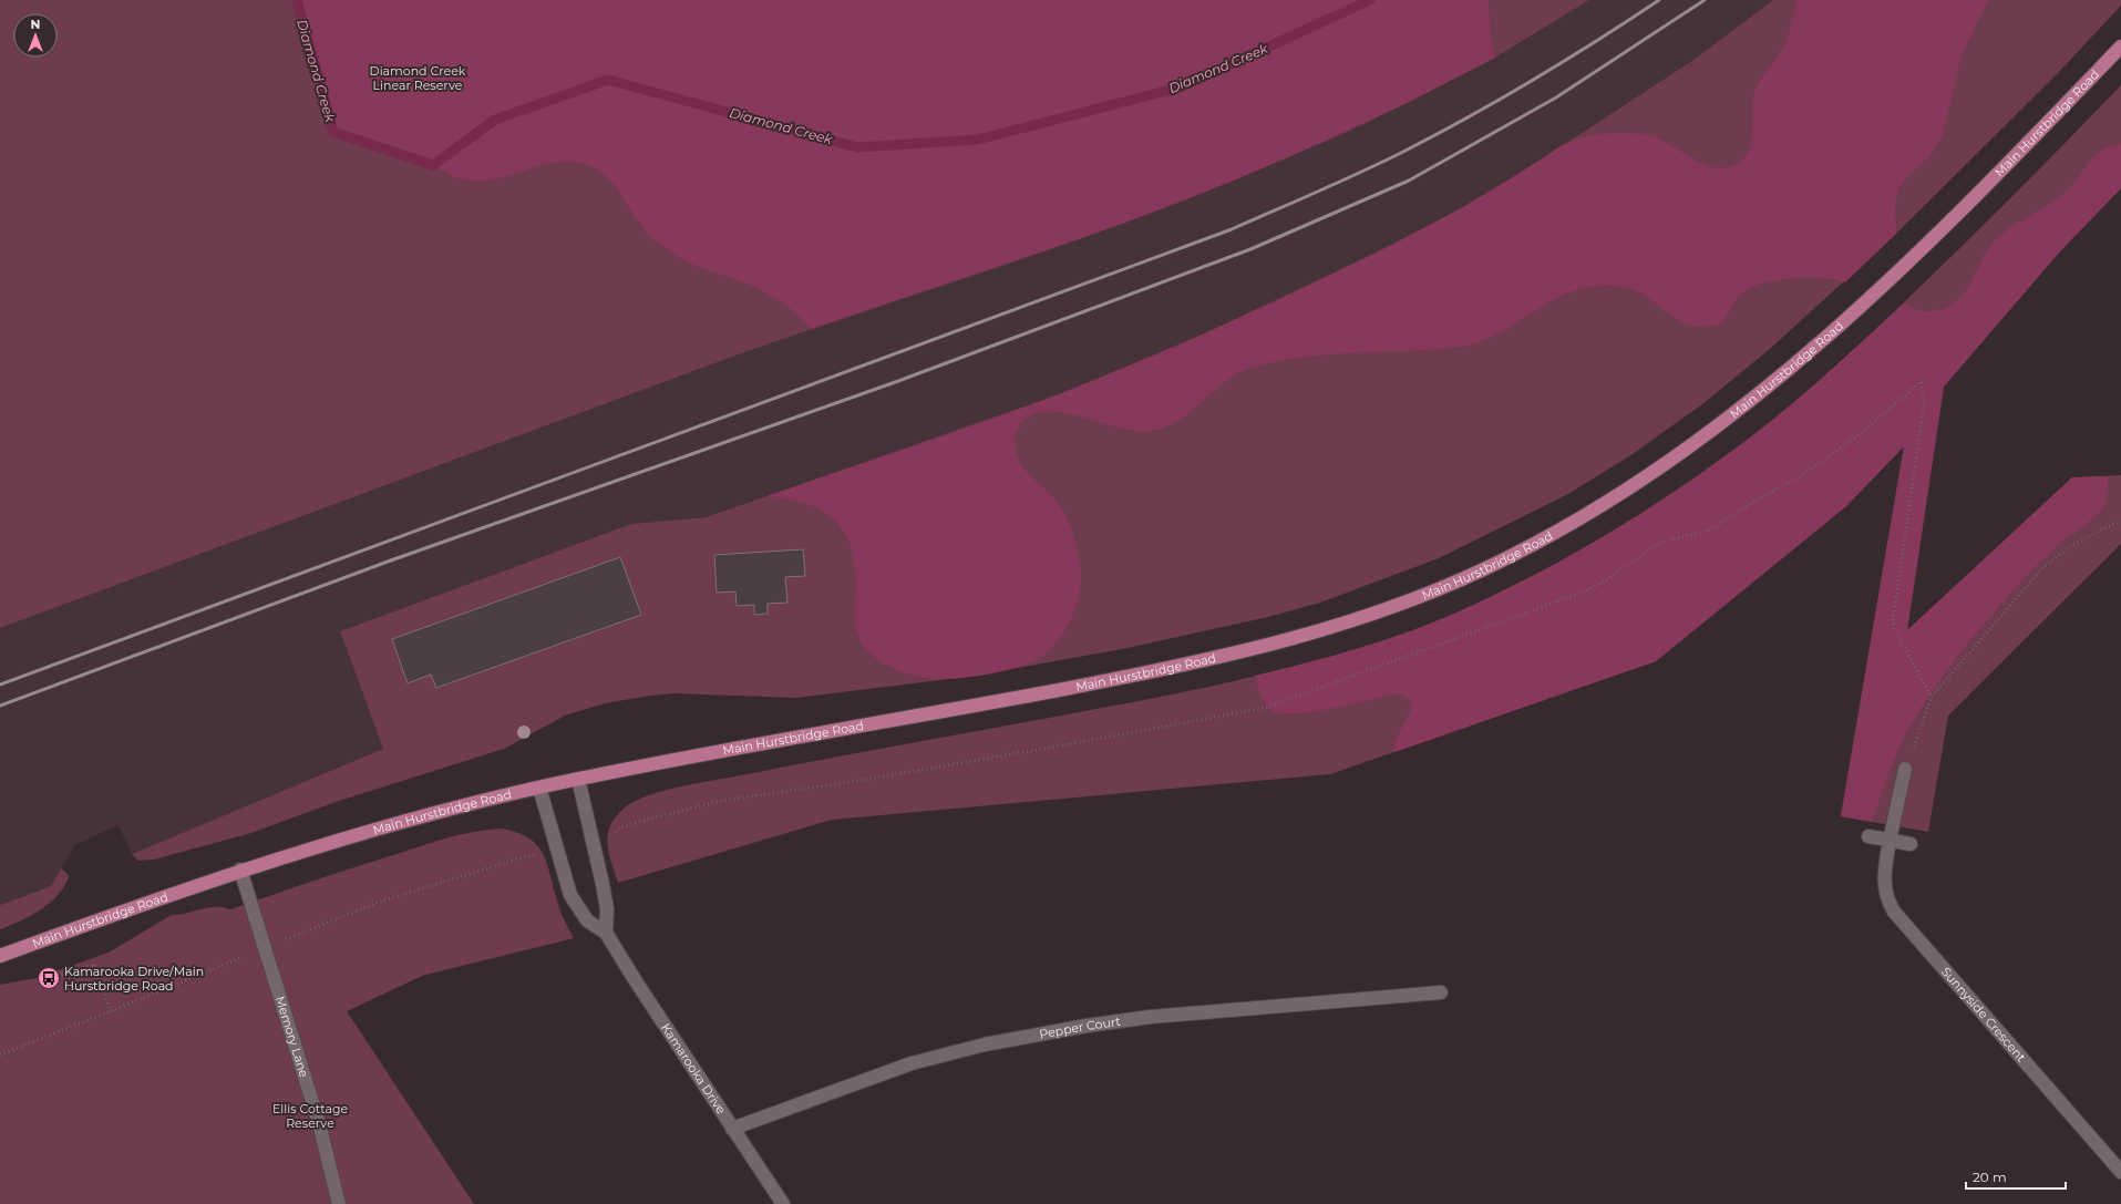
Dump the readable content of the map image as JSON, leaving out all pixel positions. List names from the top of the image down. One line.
{"streets":{"main road":["Main Hurstbridge Road"],"street":["Sunnyside Crescent","Pepper Court","Memory Lane","Kamarooka Drive"]},"crossings":[["Main Hurstbridge Road","Memory Lane"],["Main Hurstbridge Road","Kamarooka Drive"],["Pepper Court","Kamarooka Drive"]],"water":["Diamond Creek"],"parks":["Diamond Creek Linear Reserve","Ellis Cottage Reserve"],"places":{"bus stop":["Kamarooka Drive/Main Hurstbridge Road"]},"scale_bar":"20 m","north":"top"}
